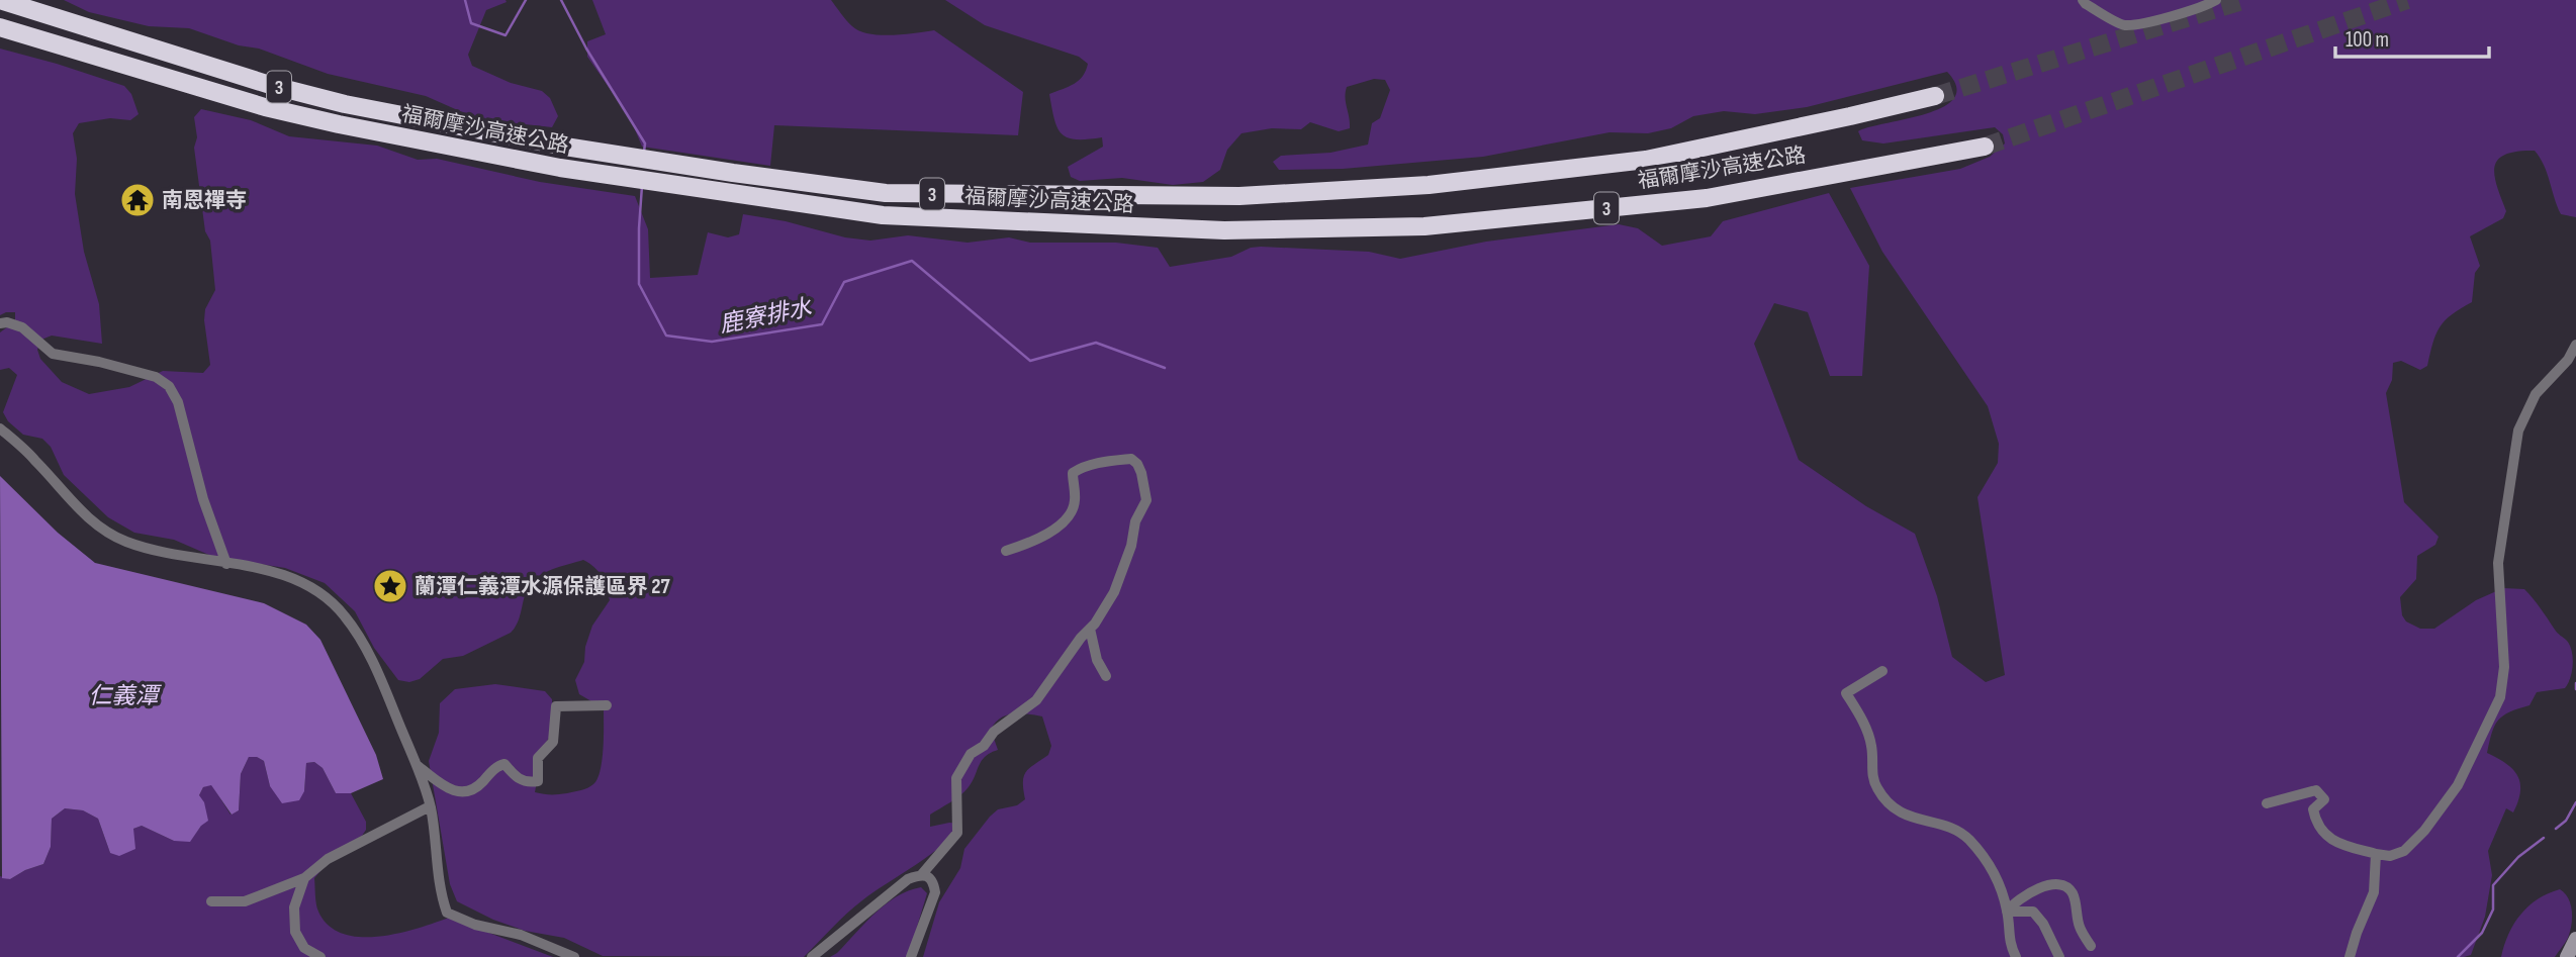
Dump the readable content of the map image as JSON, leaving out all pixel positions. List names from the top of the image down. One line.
{"streets":{"highway":["3","福爾摩沙高速公路"]},"water":["鹿寮排水","仁義潭"],"places":{"temple":["南恩禪寺"],"place":["蘭潭仁義潭水源保護區界 27"]},"scale_bar":"100 m"}
